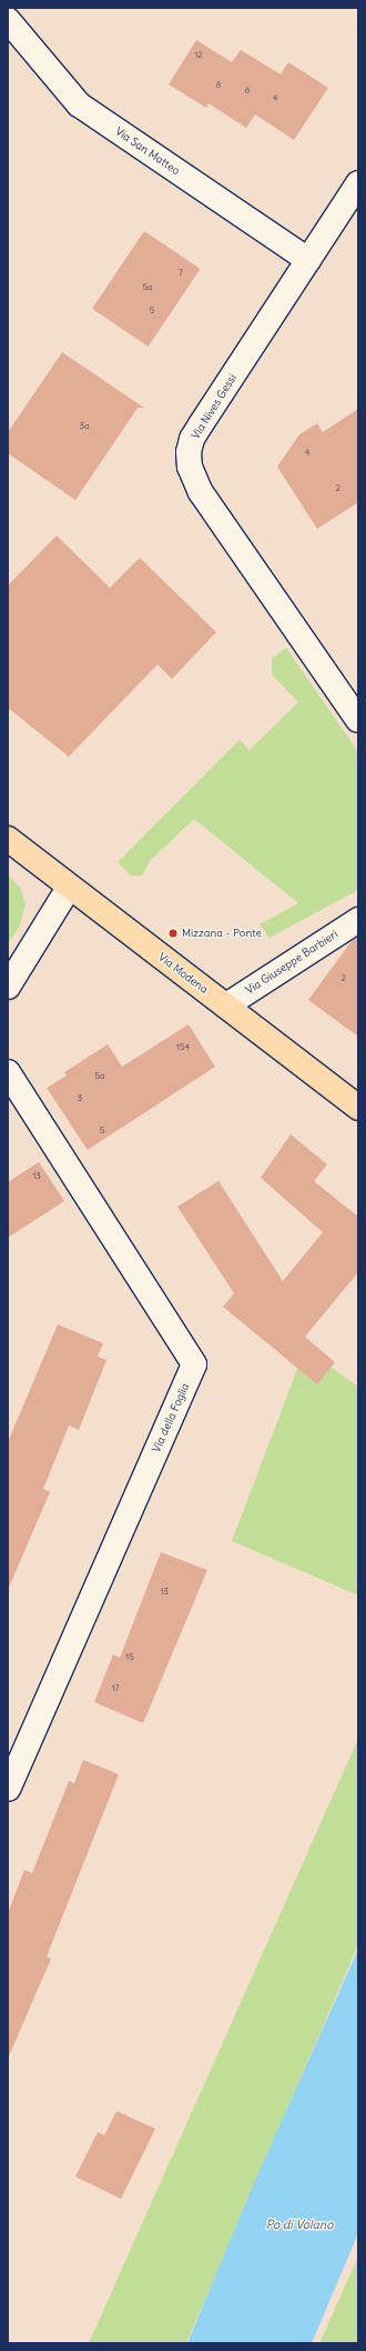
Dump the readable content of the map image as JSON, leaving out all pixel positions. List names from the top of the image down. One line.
{"streets":{"main road":["Via Modena"],"street":["Via San Matteo","Via Nives Gessi","Via Giuseppe Barbieri","Via della Foglia"]},"crossings":[["Via San Matteo","Via Nives Gessi"],["Via Giuseppe Barbieri","Via Modena"]],"water":["Po di Volano"],"places":["Mizzana - Ponte"],"house_numbers":["12","8","6","4","7","5a","5","3a","4","2","2","154","5a","3","5","13","13","15","17"]}
